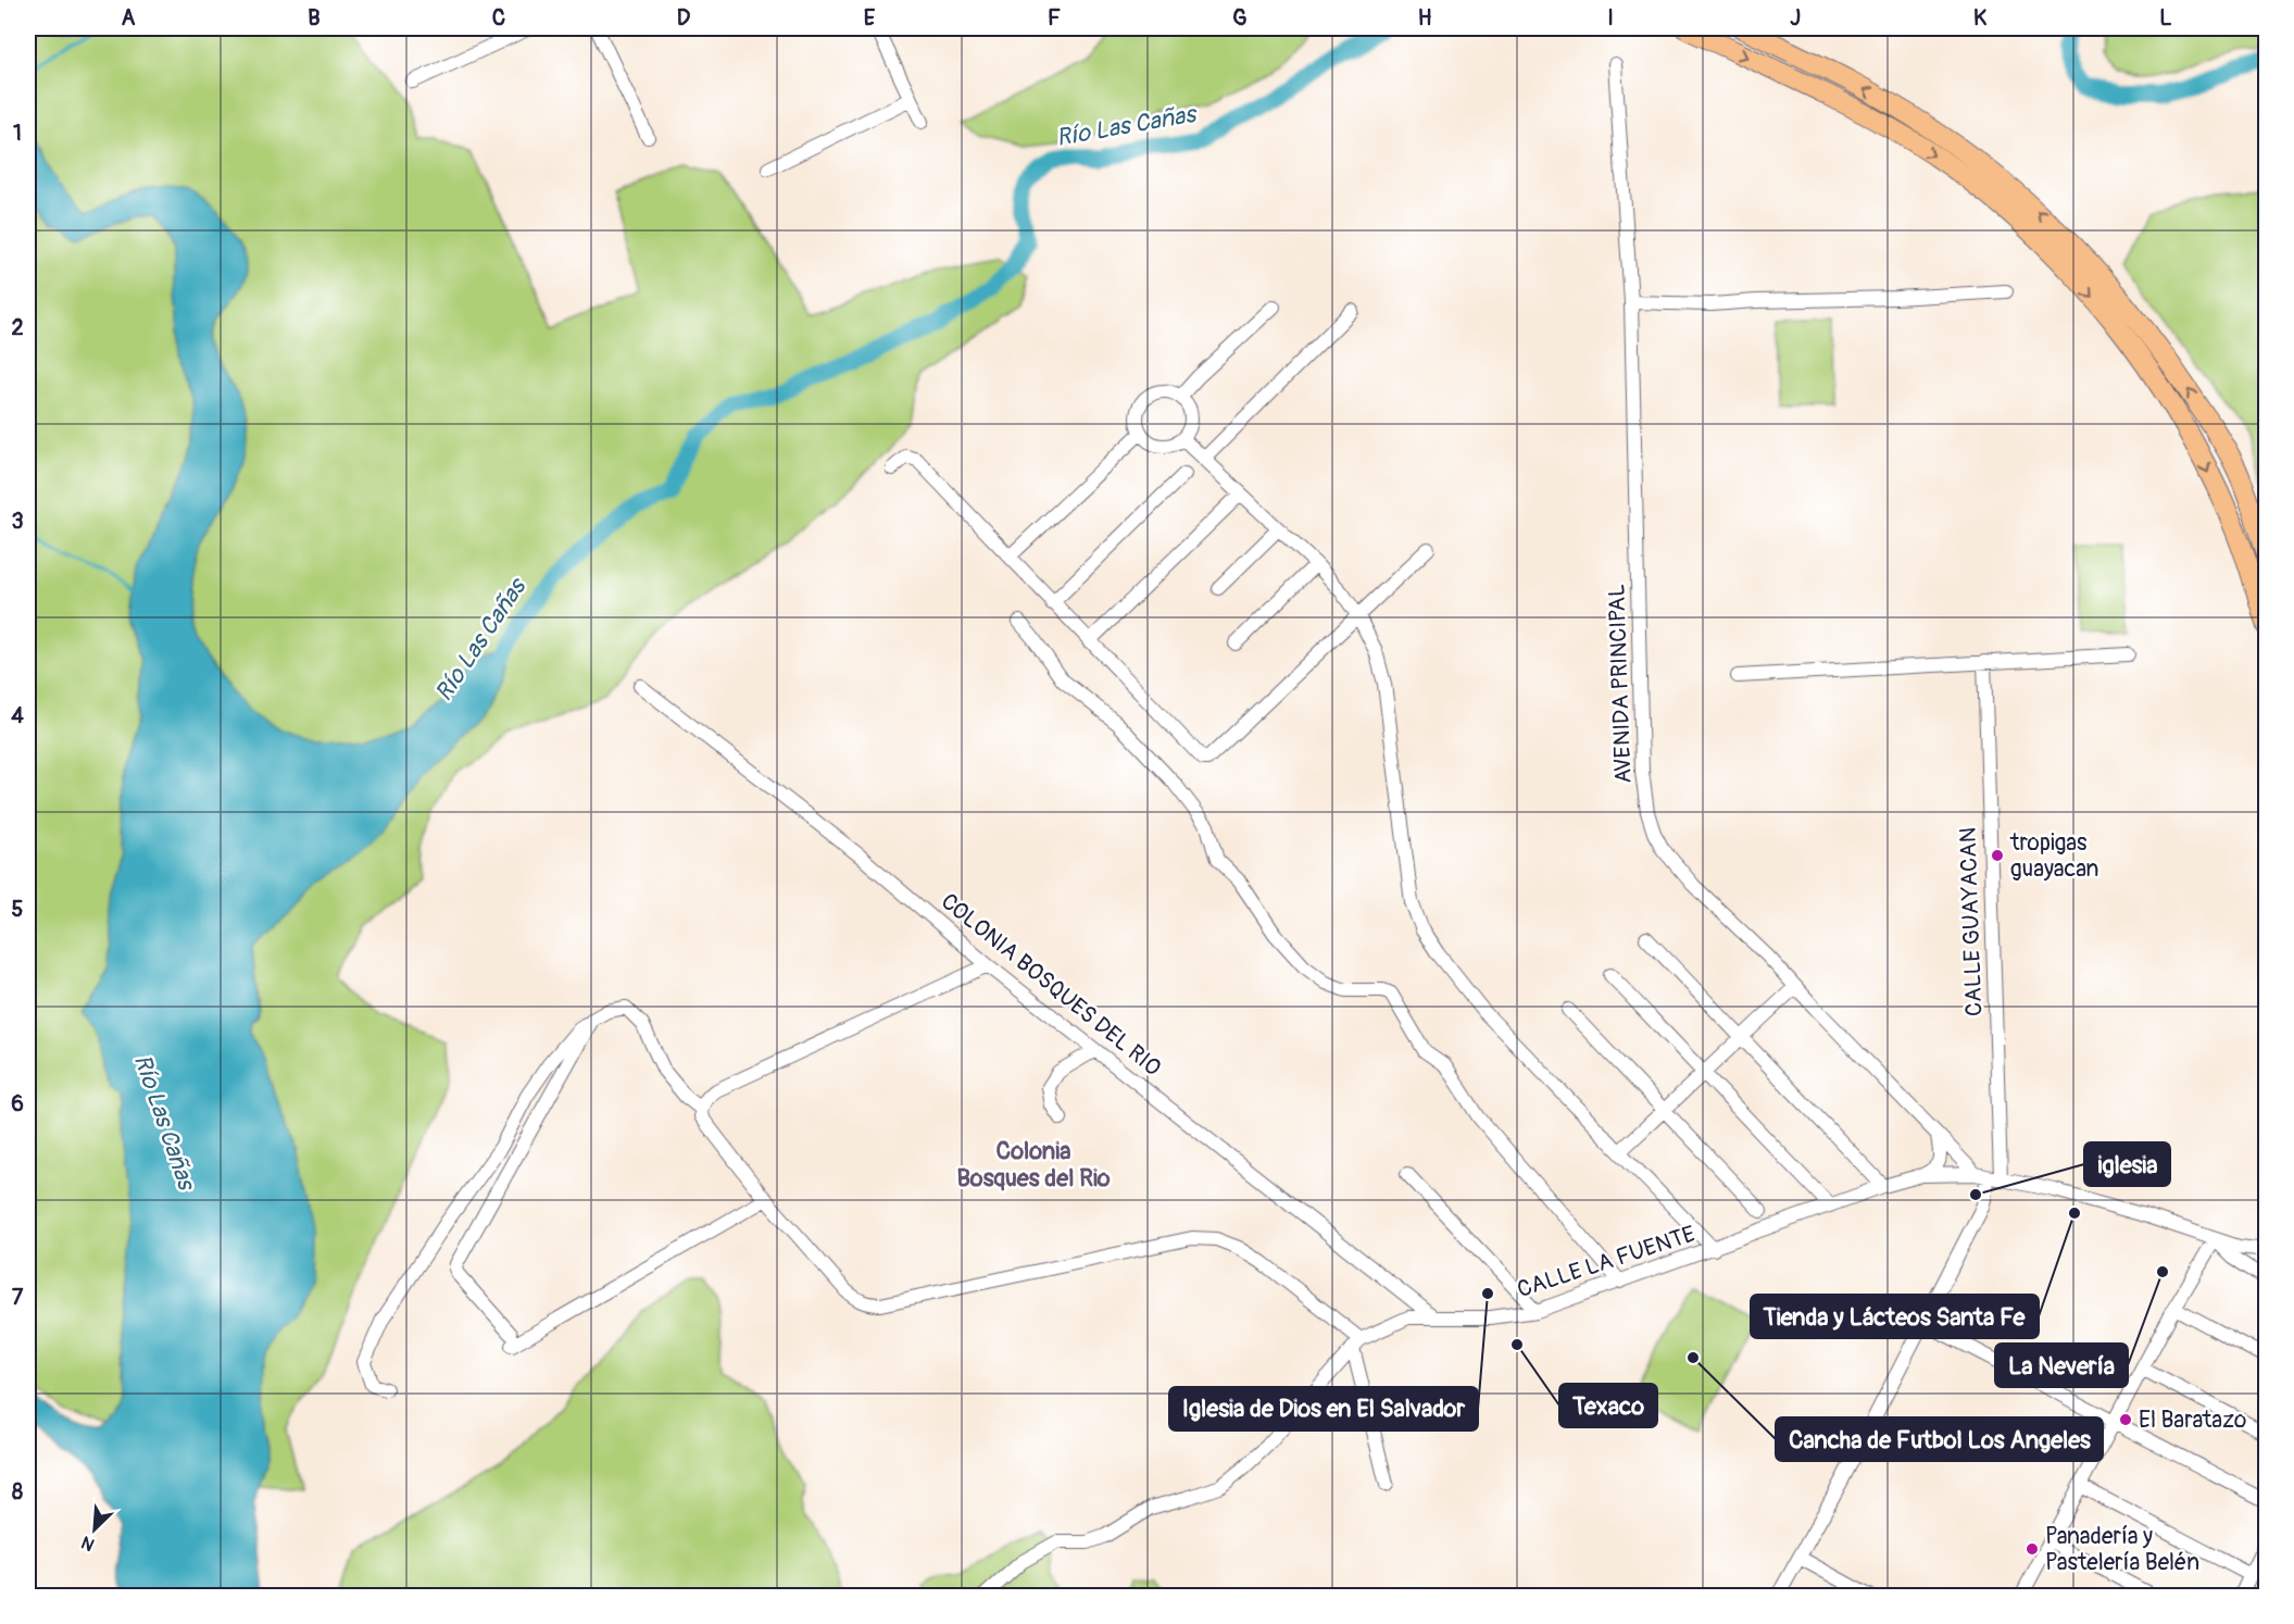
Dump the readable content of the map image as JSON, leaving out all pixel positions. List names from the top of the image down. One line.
{"streets":{"street":["AVENIDA PRINCIPAL","CALLE GUAYACAN","COLONIA BOSQUES DEL RIO","CALLE LA FUENTE"]},"crossings":[["AVENIDA PRINCIPAL","CALLE GUAYACAN"],["AVENIDA PRINCIPAL","CALLE LA FUENTE"],["CALLE GUAYACAN","CALLE LA FUENTE"],["COLONIA BOSQUES DEL RIO","CALLE LA FUENTE"]],"districts":["Colonia Bosques del Rio"],"water":["Río Las Cañas"],"places":["tropigas guayacan","iglesia","Tienda y Lácteos Santa Fe","La Nevería","Iglesia de Dios en El Salvador","Texaco","Cancha de Futbol Los Angeles","El Baratazo","Panadería y Pastelería Belén"],"north":"bottom left","grid":{"columns":["A","B","C","D","E","F","G","H","I","J","K","L"],"rows":["1","2","3","4","5","6","7","8"]}}
